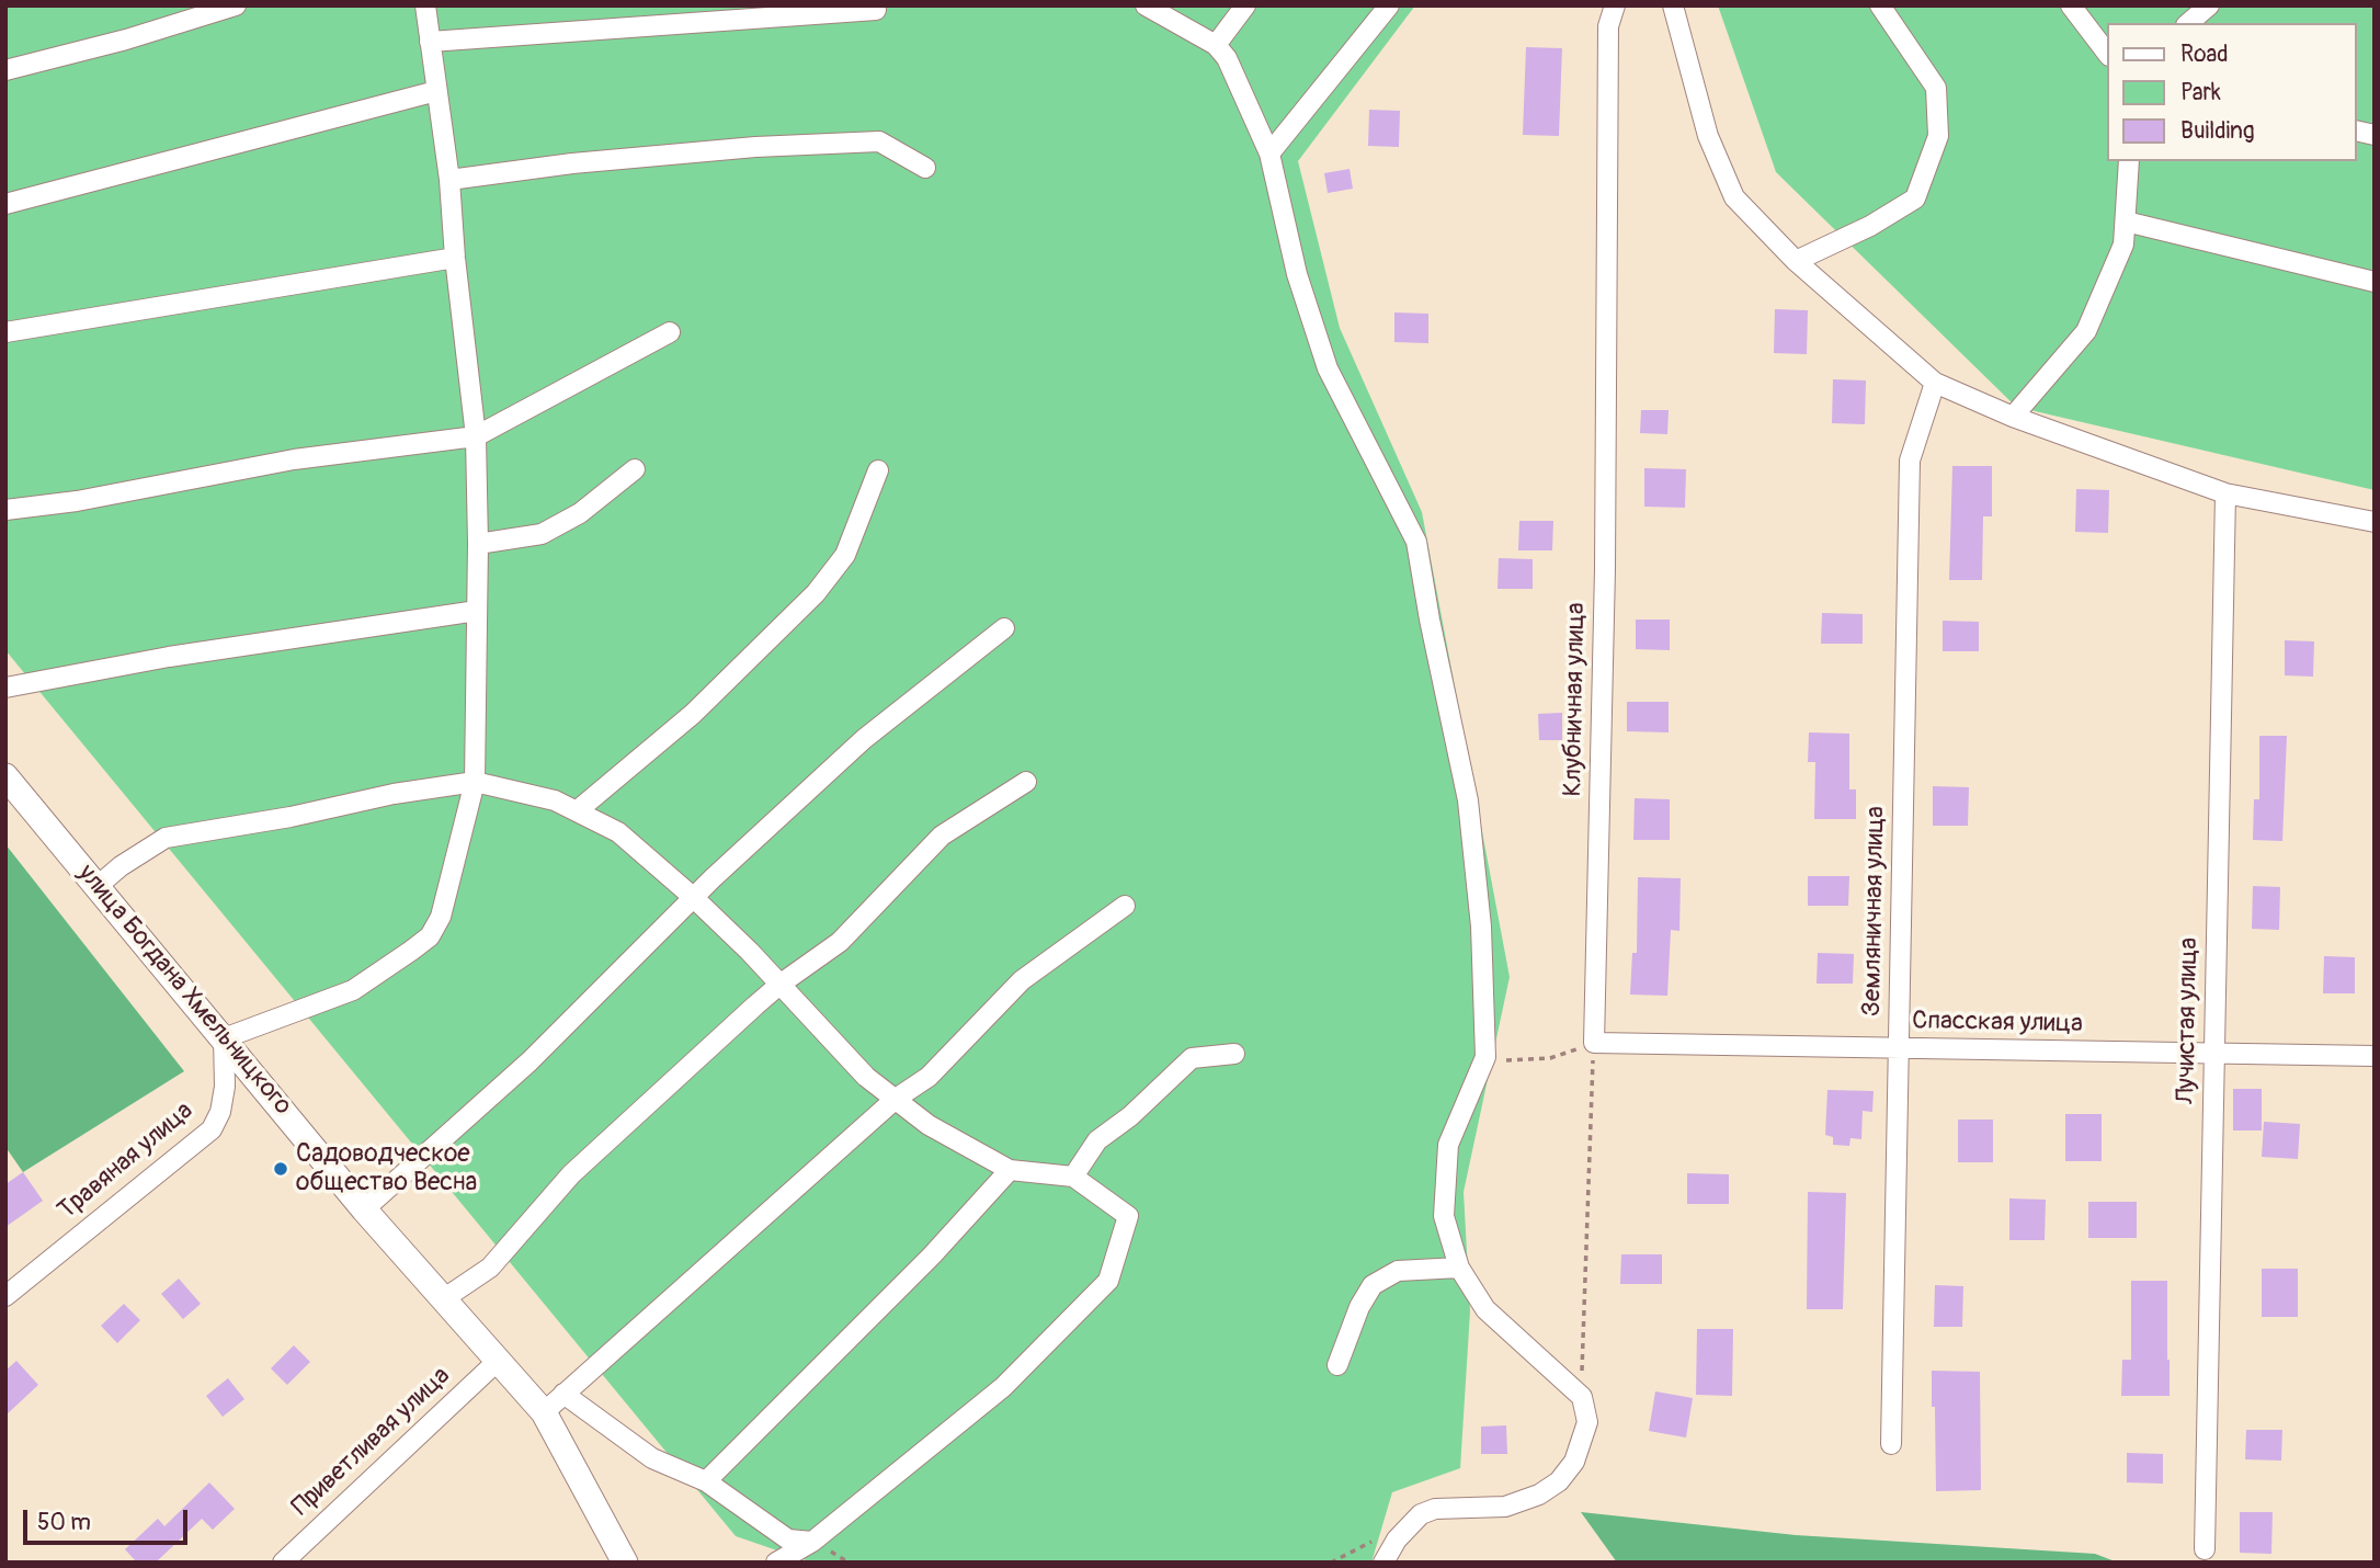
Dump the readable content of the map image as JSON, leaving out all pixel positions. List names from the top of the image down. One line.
{"streets":{"street":["Клубничная улица","Земляничная улица","улица Богдана Хмельницкого","Лучистая улица","Спасская улица","Травяная улица","Приветливая улица"]},"crossings":[["Клубничная улица","Спасская улица"],["Земляничная улица","Спасская улица"],["улица Богдана Хмельницкого","Травяная улица"],["улица Богдана Хмельницкого","Приветливая улица"],["Лучистая улица","Спасская улица"]],"places":["Садоводческое общество Весна"],"legend":["Road","Park","Building"],"scale_bar":"50 m"}
